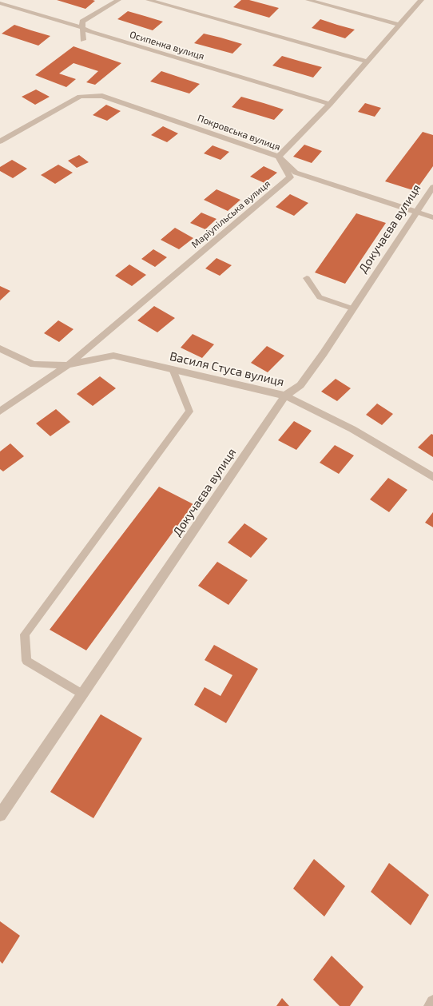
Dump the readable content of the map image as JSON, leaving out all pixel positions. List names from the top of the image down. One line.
{"streets":{"street":["Осипенка вулиця","Покровська вулиця","Маріупільська вулиця","Докучаєва вулиця","Василя Стуса вулиця"]},"crossings":[["Покровська вулиця","Маріупільська вулиця"],["Покровська вулиця","Докучаєва вулиця"],["Маріупільська вулиця","Василя Стуса вулиця"],["Докучаєва вулиця","Василя Стуса вулиця"]]}
